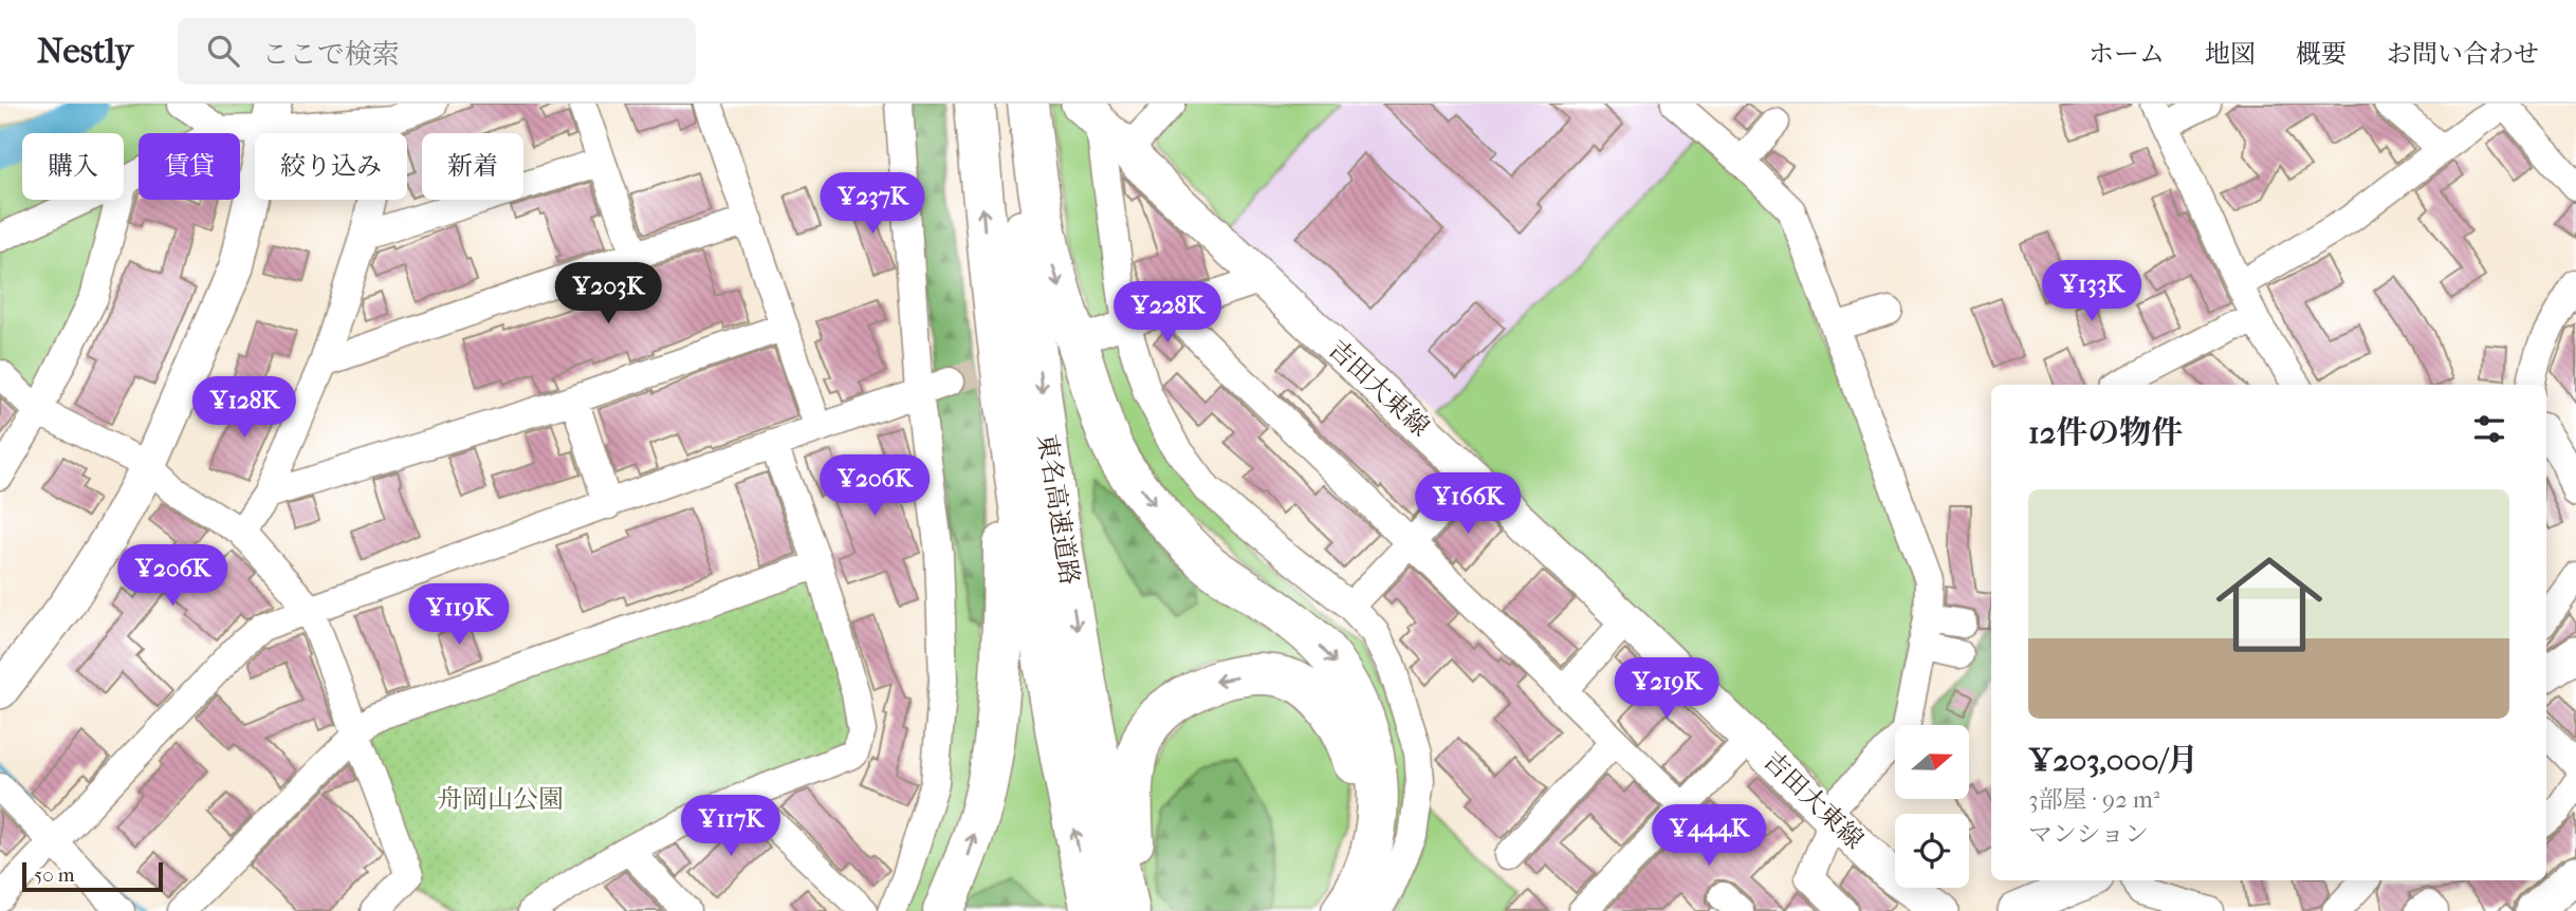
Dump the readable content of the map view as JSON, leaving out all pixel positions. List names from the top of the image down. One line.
{"streets":{"highway":["東名高速道路"],"main road":["吉田大東線"]},"parks":["舟岡山公園"],"scale_bar":"50 m","north":"right","page":{"header":"Nestly","search":"ここで検索","nav":["ホーム","地図","概要","お問い合わせ"],"chip":["購入","賃貸","絞り込み","新着"],"price":["¥237K","¥133K","¥203K","¥228K","¥128K","¥206K","¥166K","¥206K","¥119K","¥219K","¥117K","¥444K"],"heading":"12件の物件","list":[{"name":"¥203,000/月","note":"3部屋 · 92 m² · マンション"}],"scale":"50 m"}}
